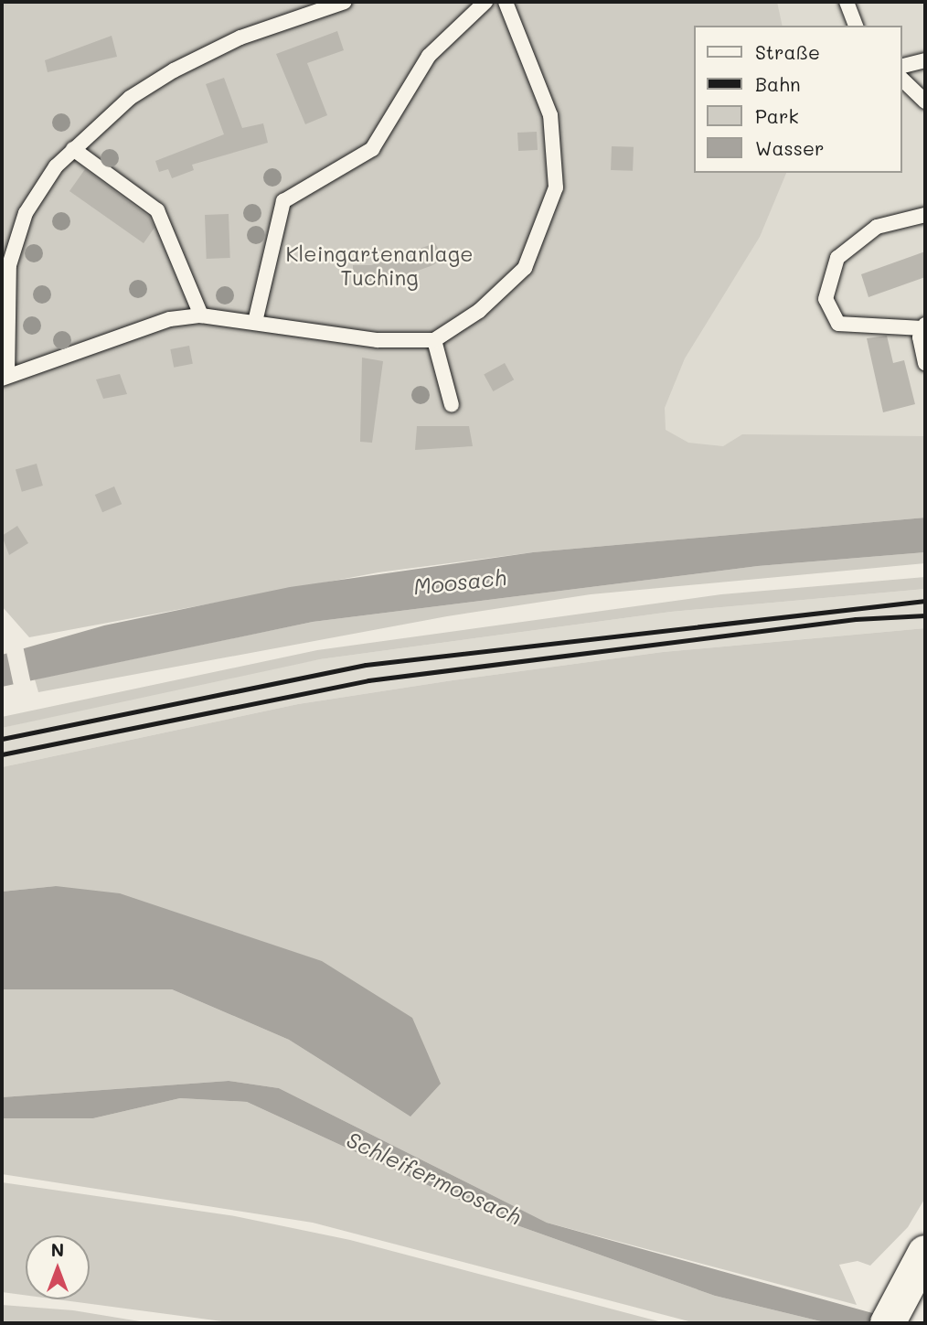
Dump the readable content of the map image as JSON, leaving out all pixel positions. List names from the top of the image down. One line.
{"water":["Moosach","Schleifermoosach"],"parks":["Kleingartenanlage Tuching"],"legend":["Straße","Bahn","Park","Wasser"],"north":"top"}
